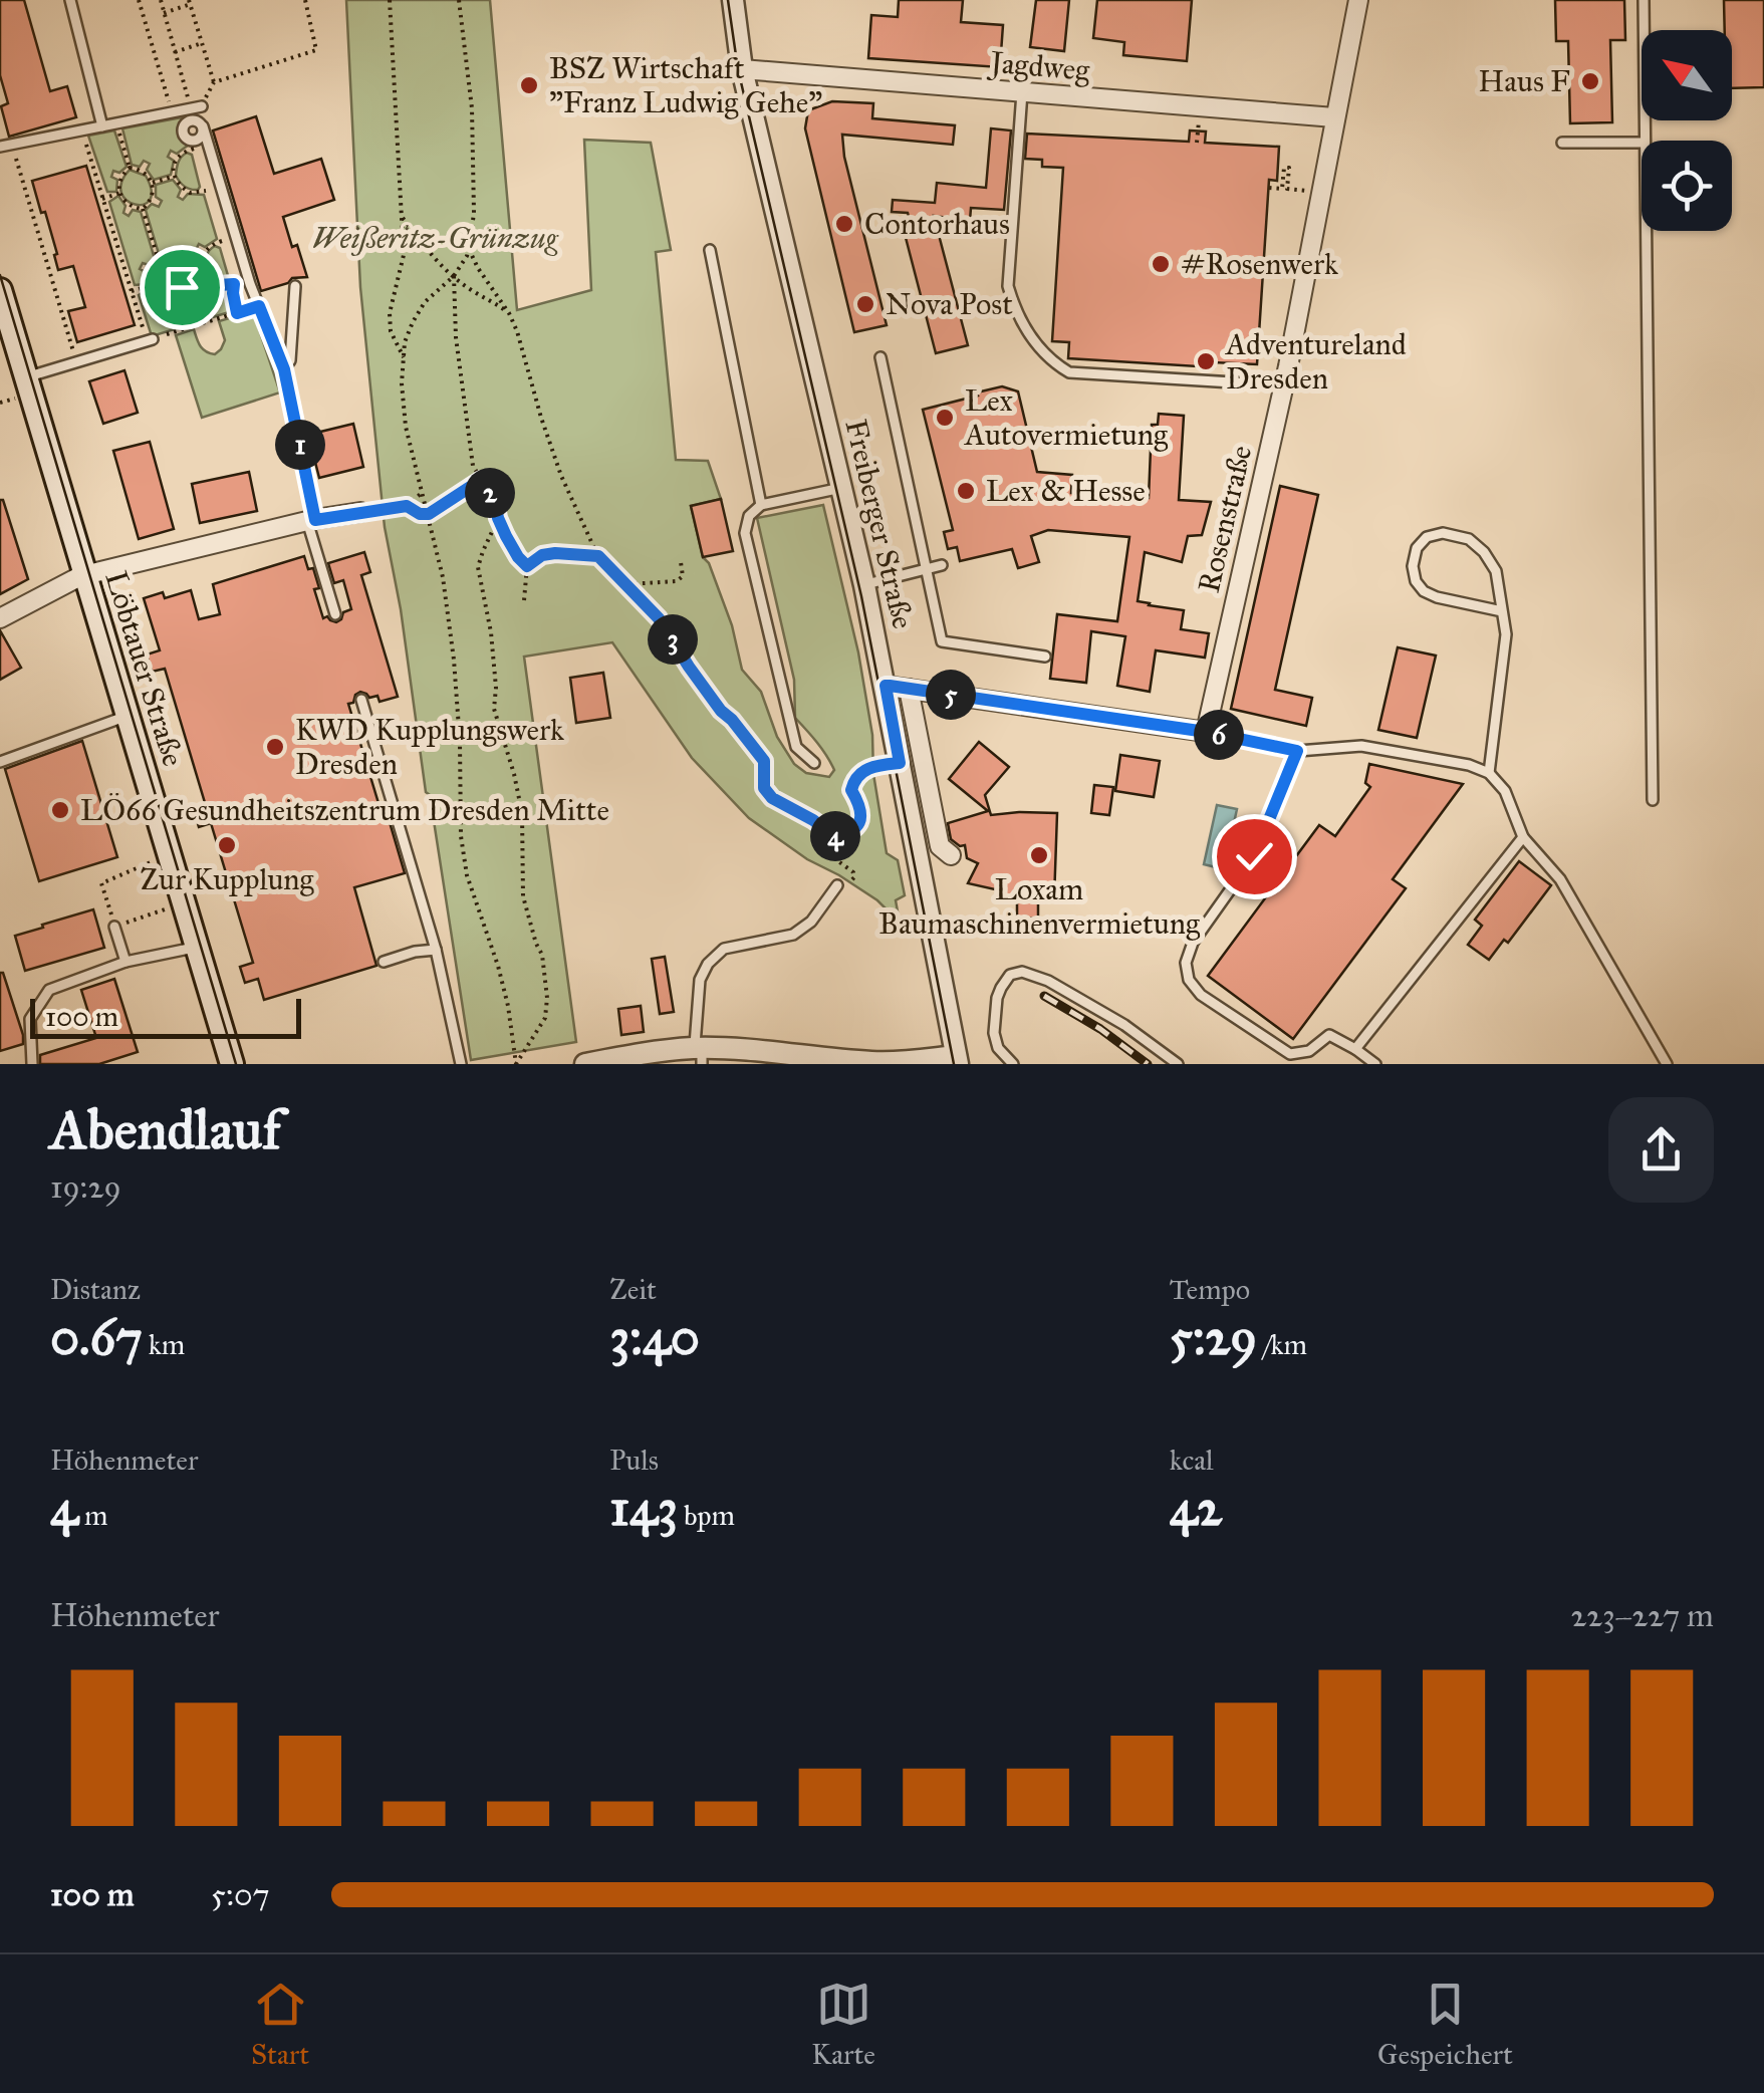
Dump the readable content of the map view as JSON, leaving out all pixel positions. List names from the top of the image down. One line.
{"streets":{"main road":["Löbtauer Straße"],"street":["Jagdweg","Rosenstraße","Freiberger Straße"]},"crossings":[["Jagdweg","Rosenstraße"],["Jagdweg","Freiberger Straße"]],"parks":["Weißeritz-Grünzug"],"places":["Haus F","BSZ Wirtschaft \"Franz Ludwig Gehe\"","Contorhaus","#Rosenwerk","Nova Post","Adventureland Dresden","Lex Autovermietung","Lex & Hesse","KWD Kupplungswerk Dresden","LÖ66 Gesundheitszentrum Dresden Mitte","Zur Kupplung","Loxam Baumaschinenvermietung"],"scale_bar":"100 m","north":"top left","page":{"pins":["1","2","3","5","6","4"],"scale":"100 m","heading":["Abendlauf","19:29"],"stats":[["Distanz","0.67 km"],["Zeit","3:40"],["Tempo","5:29 /km"],["Höhenmeter","4 m"],["Puls","143 bpm"],["kcal","42"]],"chart":["Höhenmeter","223–227 m"],"list":[{"name":"100 m","note":"5:07"}],"tabs":["Start","Karte","Gespeichert"]}}
